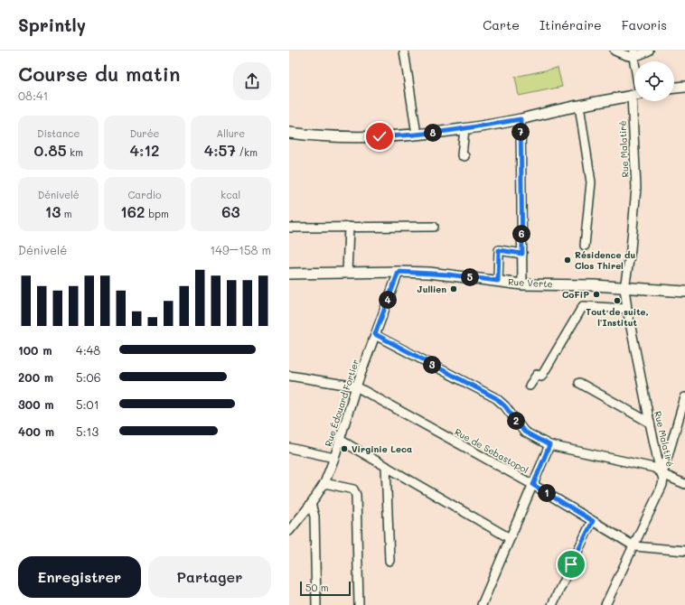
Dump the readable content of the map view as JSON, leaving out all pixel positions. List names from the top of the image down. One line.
{"streets":{"street":["Rue Malatiré","Rue Verte","Rue Édouard Fortier","Rue de Sebastopol"]},"crossings":[["Rue Malatiré","Rue Verte"],["Rue Malatiré","Rue de Sebastopol"],["Rue Verte","Rue Édouard Fortier"],["Rue Édouard Fortier","Rue de Sebastopol"]],"places":["Résidence du Clos Thirel","Jullien","CoFiP","Tout de suite, l'Institut","Virginie Leca"],"scale_bar":"50 m","page":{"header":"Sprintly","nav":["Carte","Itinéraire","Favoris"],"heading":["Course du matin","08:41"],"stats":[["Distance","0.85 km"],["Durée","4:12"],["Allure","4:57 /km"],["Dénivelé","13 m"],["Cardio","162 bpm"],["kcal","63"]],"pins":["7","8","6","5","4","3","2","1"],"chart":["Dénivelé","149–158 m"],"list":[{"name":"100 m","note":"4:48"},{"name":"200 m","note":"5:06"},{"name":"300 m","note":"5:01"},{"name":"400 m","note":"5:13"}],"buttons":["Enregistrer","Partager"],"scale":"50 m"}}
